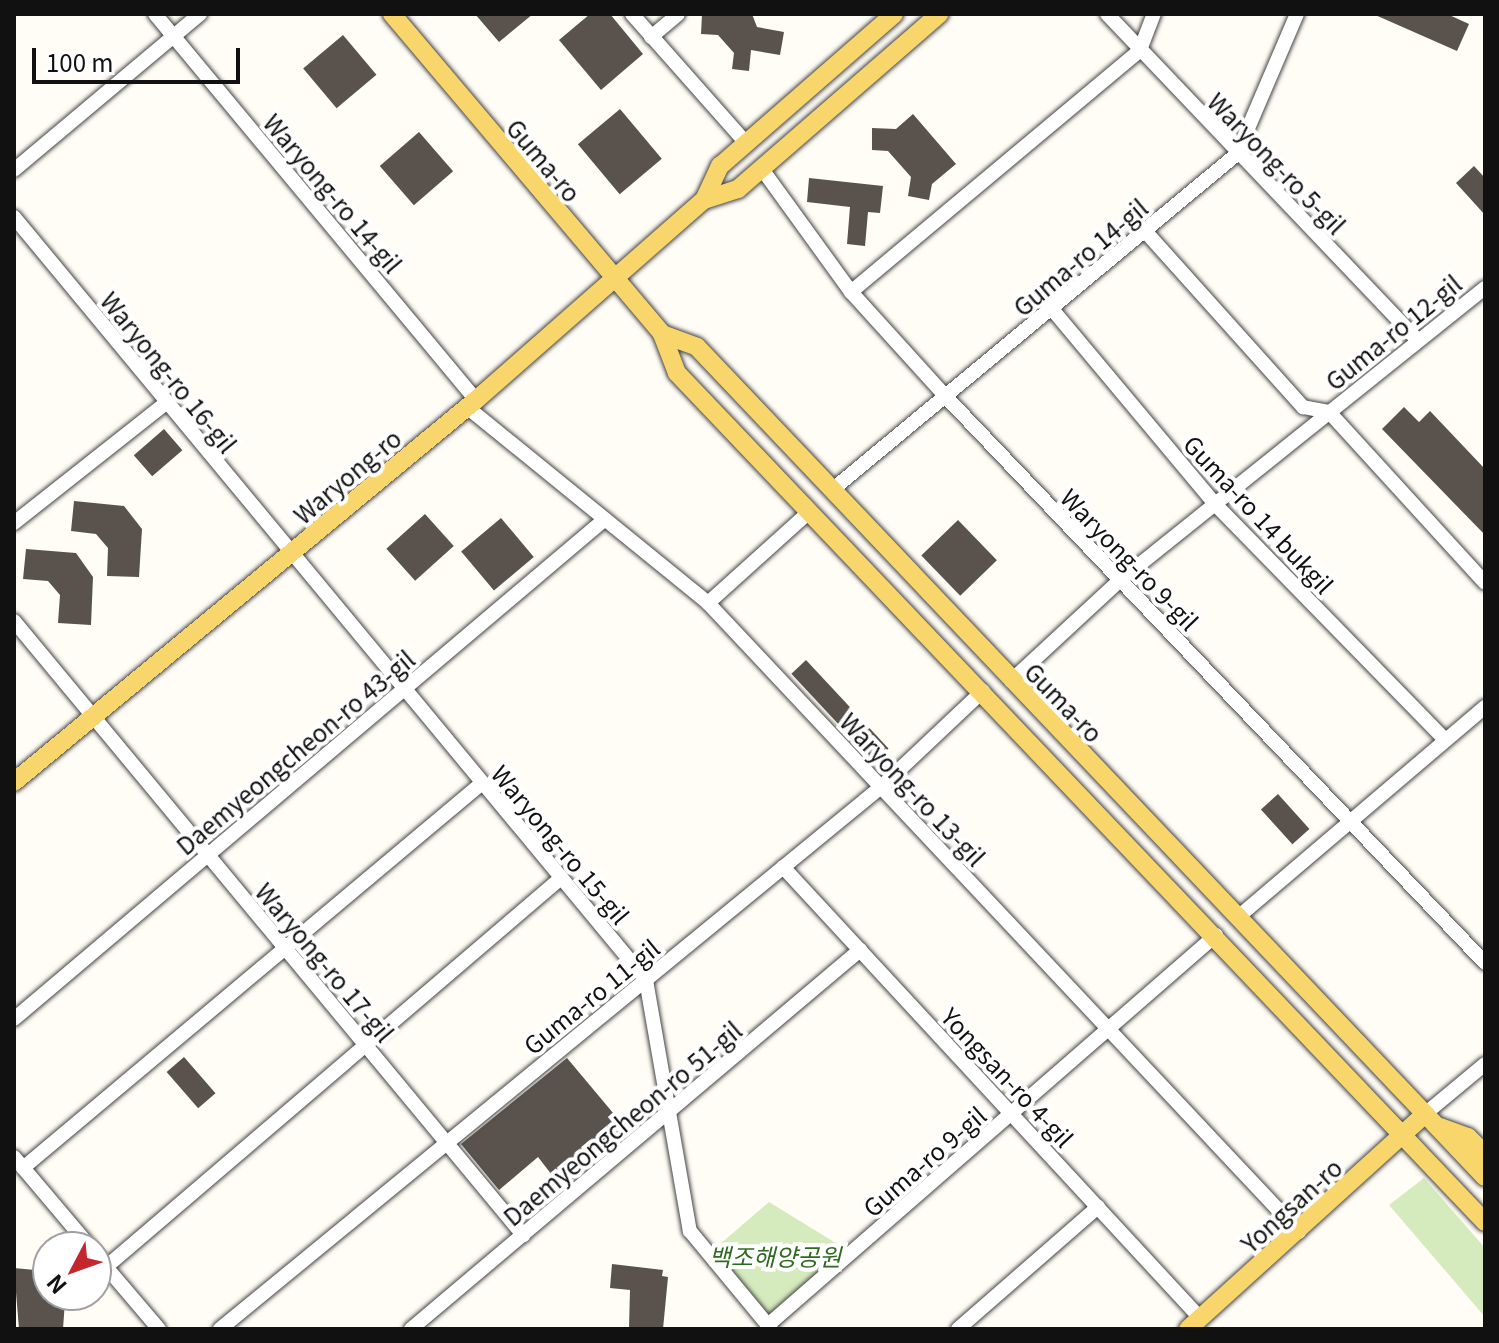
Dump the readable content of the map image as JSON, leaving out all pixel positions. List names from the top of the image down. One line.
{"streets":{"main road":["Guma-ro","Waryong-ro","Yongsan-ro"],"street":["Waryong-ro 5-gil","Waryong-ro 14-gil","Guma-ro 14-gil","Guma-ro 12-gil","Waryong-ro 16-gil","Guma-ro 14 bukgil","Waryong-ro 9-gil","Daemyeongcheon-ro 43-gil","Waryong-ro 13-gil","Waryong-ro 15-gil","Waryong-ro 17-gil","Guma-ro 11-gil","Yongsan-ro 4-gil","Daemyeongcheon-ro 51-gil","Guma-ro 9-gil"]},"crossings":[["Guma-ro","Guma-ro 14-gil"],["Guma-ro","Guma-ro 12-gil"],["Guma-ro","Waryong-ro"],["Guma-ro","Guma-ro 11-gil"],["Guma-ro","Guma-ro 9-gil"],["Guma-ro","Yongsan-ro"],["Waryong-ro 5-gil","Guma-ro 14-gil"],["Waryong-ro 5-gil","Guma-ro 12-gil"],["Waryong-ro 14-gil","Waryong-ro"],["Waryong-ro 14-gil","Waryong-ro 13-gil"],["Guma-ro 14-gil","Guma-ro 14 bukgil"],["Guma-ro 14-gil","Waryong-ro 9-gil"],["Guma-ro 12-gil","Guma-ro 14 bukgil"],["Guma-ro 12-gil","Waryong-ro 9-gil"],["Waryong-ro 16-gil","Waryong-ro"],["Waryong-ro 16-gil","Waryong-ro 15-gil"],["Waryong-ro","Waryong-ro 9-gil"],["Waryong-ro","Waryong-ro 13-gil"],["Waryong-ro","Waryong-ro 15-gil"],["Waryong-ro","Waryong-ro 17-gil"],["Daemyeongcheon-ro 43-gil","Waryong-ro 13-gil"],["Daemyeongcheon-ro 43-gil","Waryong-ro 15-gil"],["Daemyeongcheon-ro 43-gil","Waryong-ro 17-gil"],["Waryong-ro 13-gil","Guma-ro 11-gil"],["Waryong-ro 13-gil","Guma-ro 9-gil"],["Waryong-ro 13-gil","Yongsan-ro"],["Waryong-ro 15-gil","Guma-ro 11-gil"],["Waryong-ro 15-gil","Daemyeongcheon-ro 51-gil"],["Waryong-ro 15-gil","Guma-ro 9-gil"],["Waryong-ro 17-gil","Guma-ro 11-gil"],["Waryong-ro 17-gil","Daemyeongcheon-ro 51-gil"],["Guma-ro 11-gil","Yongsan-ro 4-gil"],["Yongsan-ro 4-gil","Daemyeongcheon-ro 51-gil"],["Yongsan-ro 4-gil","Guma-ro 9-gil"],["Yongsan-ro 4-gil","Yongsan-ro"]],"parks":["백조해양공원"],"scale_bar":"100 m","north":"bottom left"}
